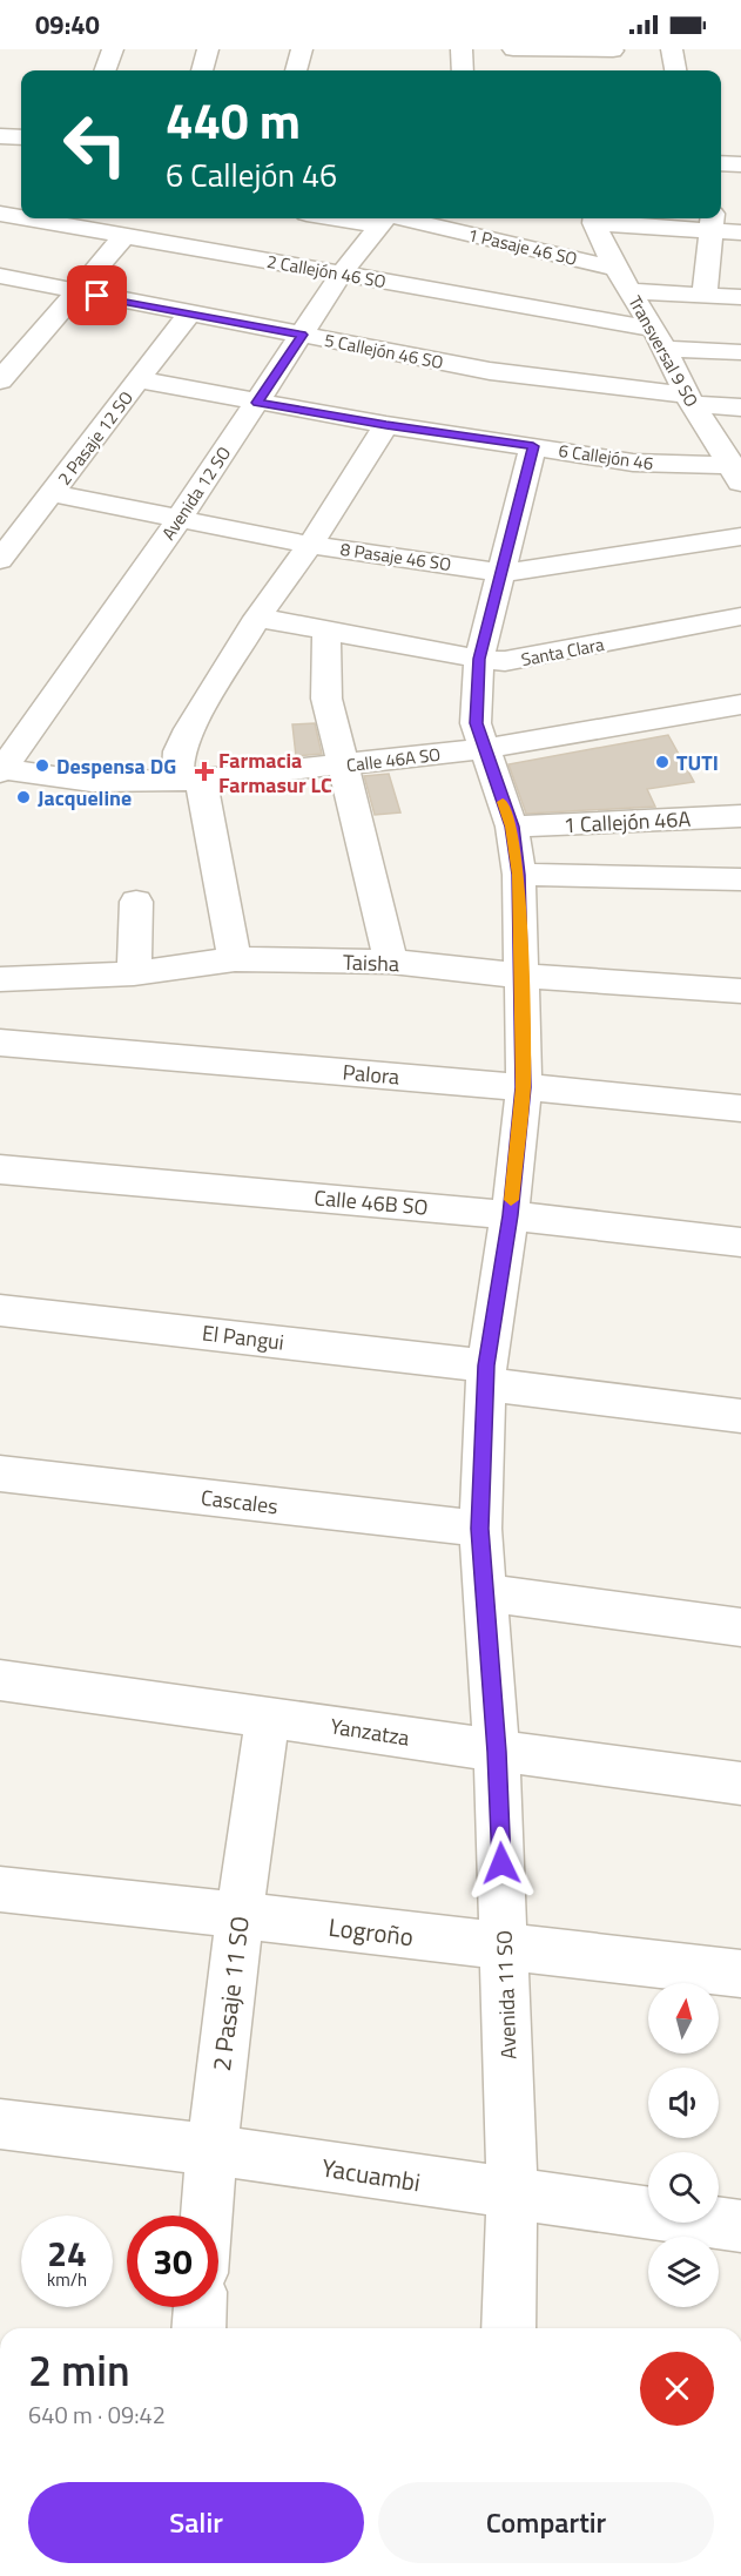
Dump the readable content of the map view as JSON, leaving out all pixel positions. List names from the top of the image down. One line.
{"streets":{"street":["1 Pasaje 46 SO","2 Callejón 46 SO","5 Callejón 46 SO","Transversal 9 SO","2 Pasaje 12 SO","6 Callejón 46","Avenida 12 SO","8 Pasaje 46 SO","Santa Clara","Calle 46A SO","1 Callejón 46A","Taisha","Palora","Calle 46B SO","El Pangui","Cascales","Yanzatza","Logroño","2 Pasaje 11 SO","Avenida 11 SO","Yacuambi"]},"crossings":[["1 Pasaje 46 SO","Transversal 9 SO"],["2 Callejón 46 SO","Transversal 9 SO"],["2 Callejón 46 SO","Avenida 12 SO"],["5 Callejón 46 SO","Transversal 9 SO"],["5 Callejón 46 SO","2 Pasaje 12 SO"],["5 Callejón 46 SO","Avenida 12 SO"],["Transversal 9 SO","6 Callejón 46"],["2 Pasaje 12 SO","6 Callejón 46"],["2 Pasaje 12 SO","8 Pasaje 46 SO"],["6 Callejón 46","Avenida 12 SO"],["6 Callejón 46","Avenida 11 SO"],["Avenida 12 SO","8 Pasaje 46 SO"],["Avenida 12 SO","Calle 46A SO"],["8 Pasaje 46 SO","Avenida 11 SO"],["Santa Clara","Avenida 11 SO"],["Calle 46A SO","Avenida 11 SO"],["1 Callejón 46A","Avenida 11 SO"],["Taisha","Avenida 11 SO"],["Palora","Avenida 11 SO"],["Calle 46B SO","Avenida 11 SO"],["El Pangui","Avenida 11 SO"],["Cascales","Avenida 11 SO"],["Yanzatza","2 Pasaje 11 SO"],["Yanzatza","Avenida 11 SO"],["Logroño","2 Pasaje 11 SO"],["Logroño","Avenida 11 SO"],["2 Pasaje 11 SO","Yacuambi"],["Avenida 11 SO","Yacuambi"]],"places":{"other":["TUTI","Despensa DG","Jacqueline"],"health":["Farmacia Farmasur LC"]},"north":"top","page":{"status":"09:40","turn":["440 m","6 Callejón 46"],"speed":"24 km/h","limit":"30","heading":["2 min","640 m · 09:42"],"buttons":["Salir","Compartir"]}}
